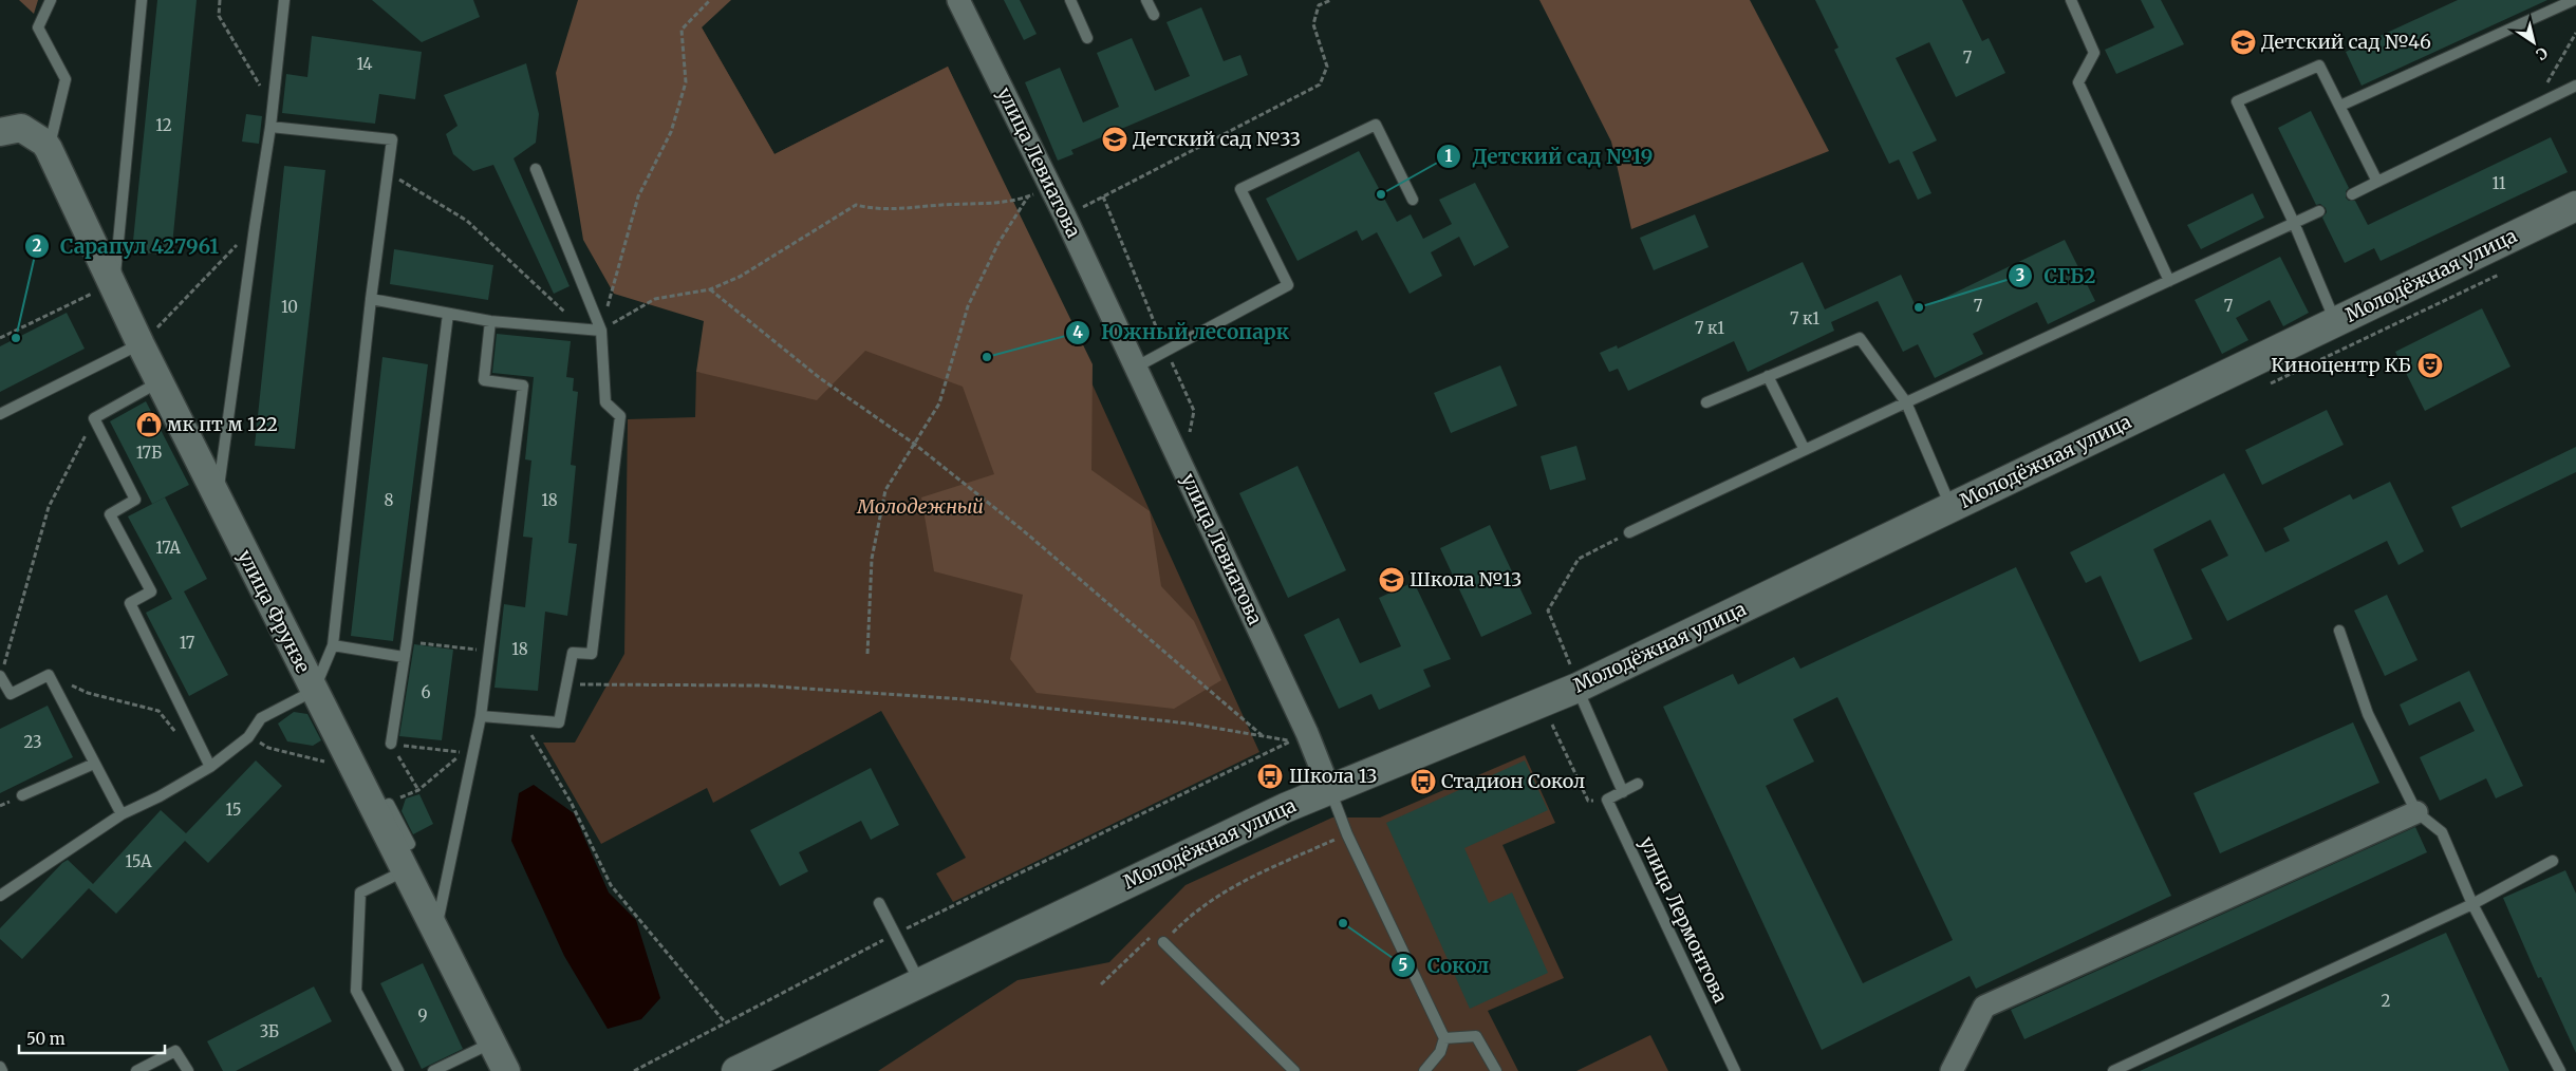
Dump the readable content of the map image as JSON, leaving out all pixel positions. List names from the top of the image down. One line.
{"streets":{"main road":["Молодёжная улица"],"street":["улица Левиатова","улица Фрунзе"],"lane":["улица Лермонтова"]},"crossings":[["улица Левиатова","Молодёжная улица"]],"parks":["Молодежный"],"places":{"school or university":["Детский сад №46","Детский сад №33","Школа №13"],"other":["Детский сад №19","СГБ2","Сарапул 427961","Южный лесопарк","Сокол"],"theatre":["Киноцентр КБ"],"shop":["мк пт м 122"],"bus stop":["Школа 13","Стадион Сокол"]},"house_numbers":["7","14","12","11","7","7","10","7 к1","7 к1","17Б","8","18","17А","17","18","6","23","15","15А","2","9","3Б"],"scale_bar":"50 m","north":"bottom right"}
